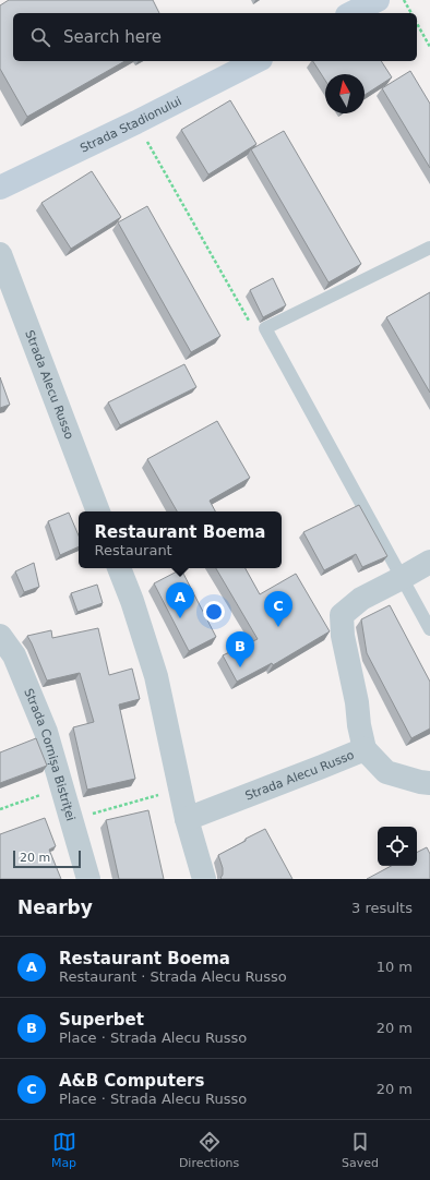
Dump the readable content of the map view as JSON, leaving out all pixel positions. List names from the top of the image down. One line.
{"streets":{"street":["Strada Stadionului","Strada Alecu Russo","Strada Cornișa Bistriței"]},"scale_bar":"20 m","north":"top","page":{"search":"Search here","popup":["Restaurant Boema","Restaurant"],"pins":["A","C","B"],"scale":"20 m","heading":["Nearby","3 results"],"list":[{"mark":"A","name":"Restaurant Boema","note":"Restaurant · Strada Alecu Russo","value":"10 m"},{"mark":"B","name":"Superbet","note":"Place · Strada Alecu Russo","value":"20 m"},{"mark":"C","name":"A&B Computers","note":"Place · Strada Alecu Russo","value":"20 m"}],"nav":["Map","Directions","Saved"]}}
